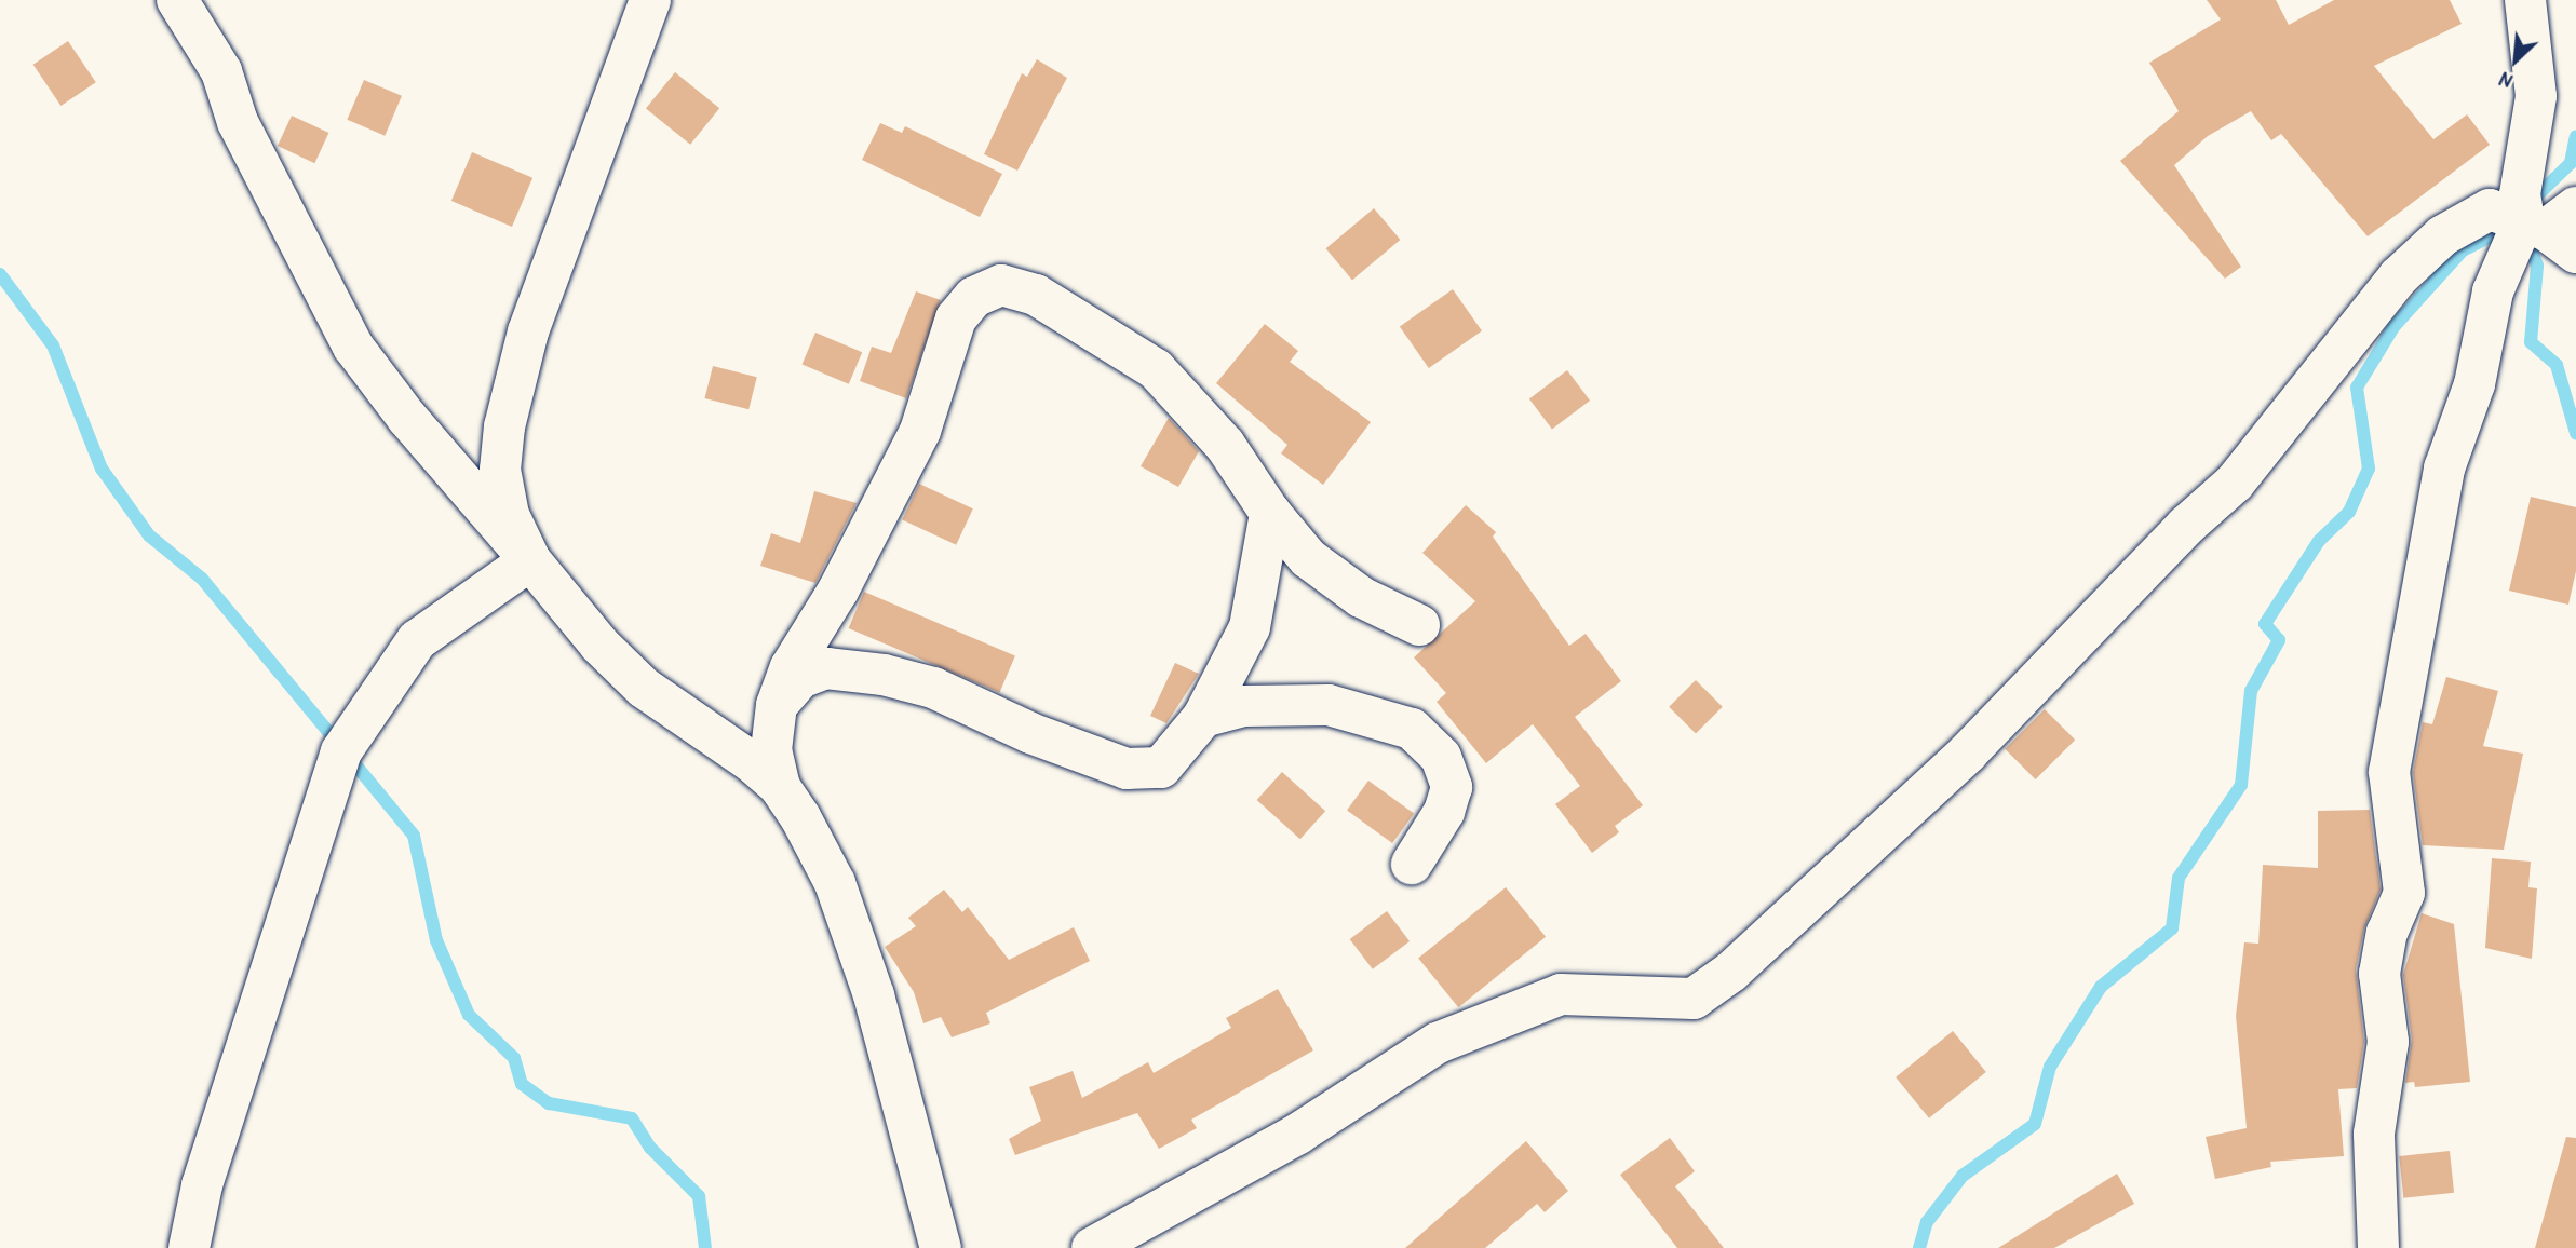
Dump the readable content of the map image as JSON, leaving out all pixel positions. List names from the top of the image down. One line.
{"north":"bottom left"}
